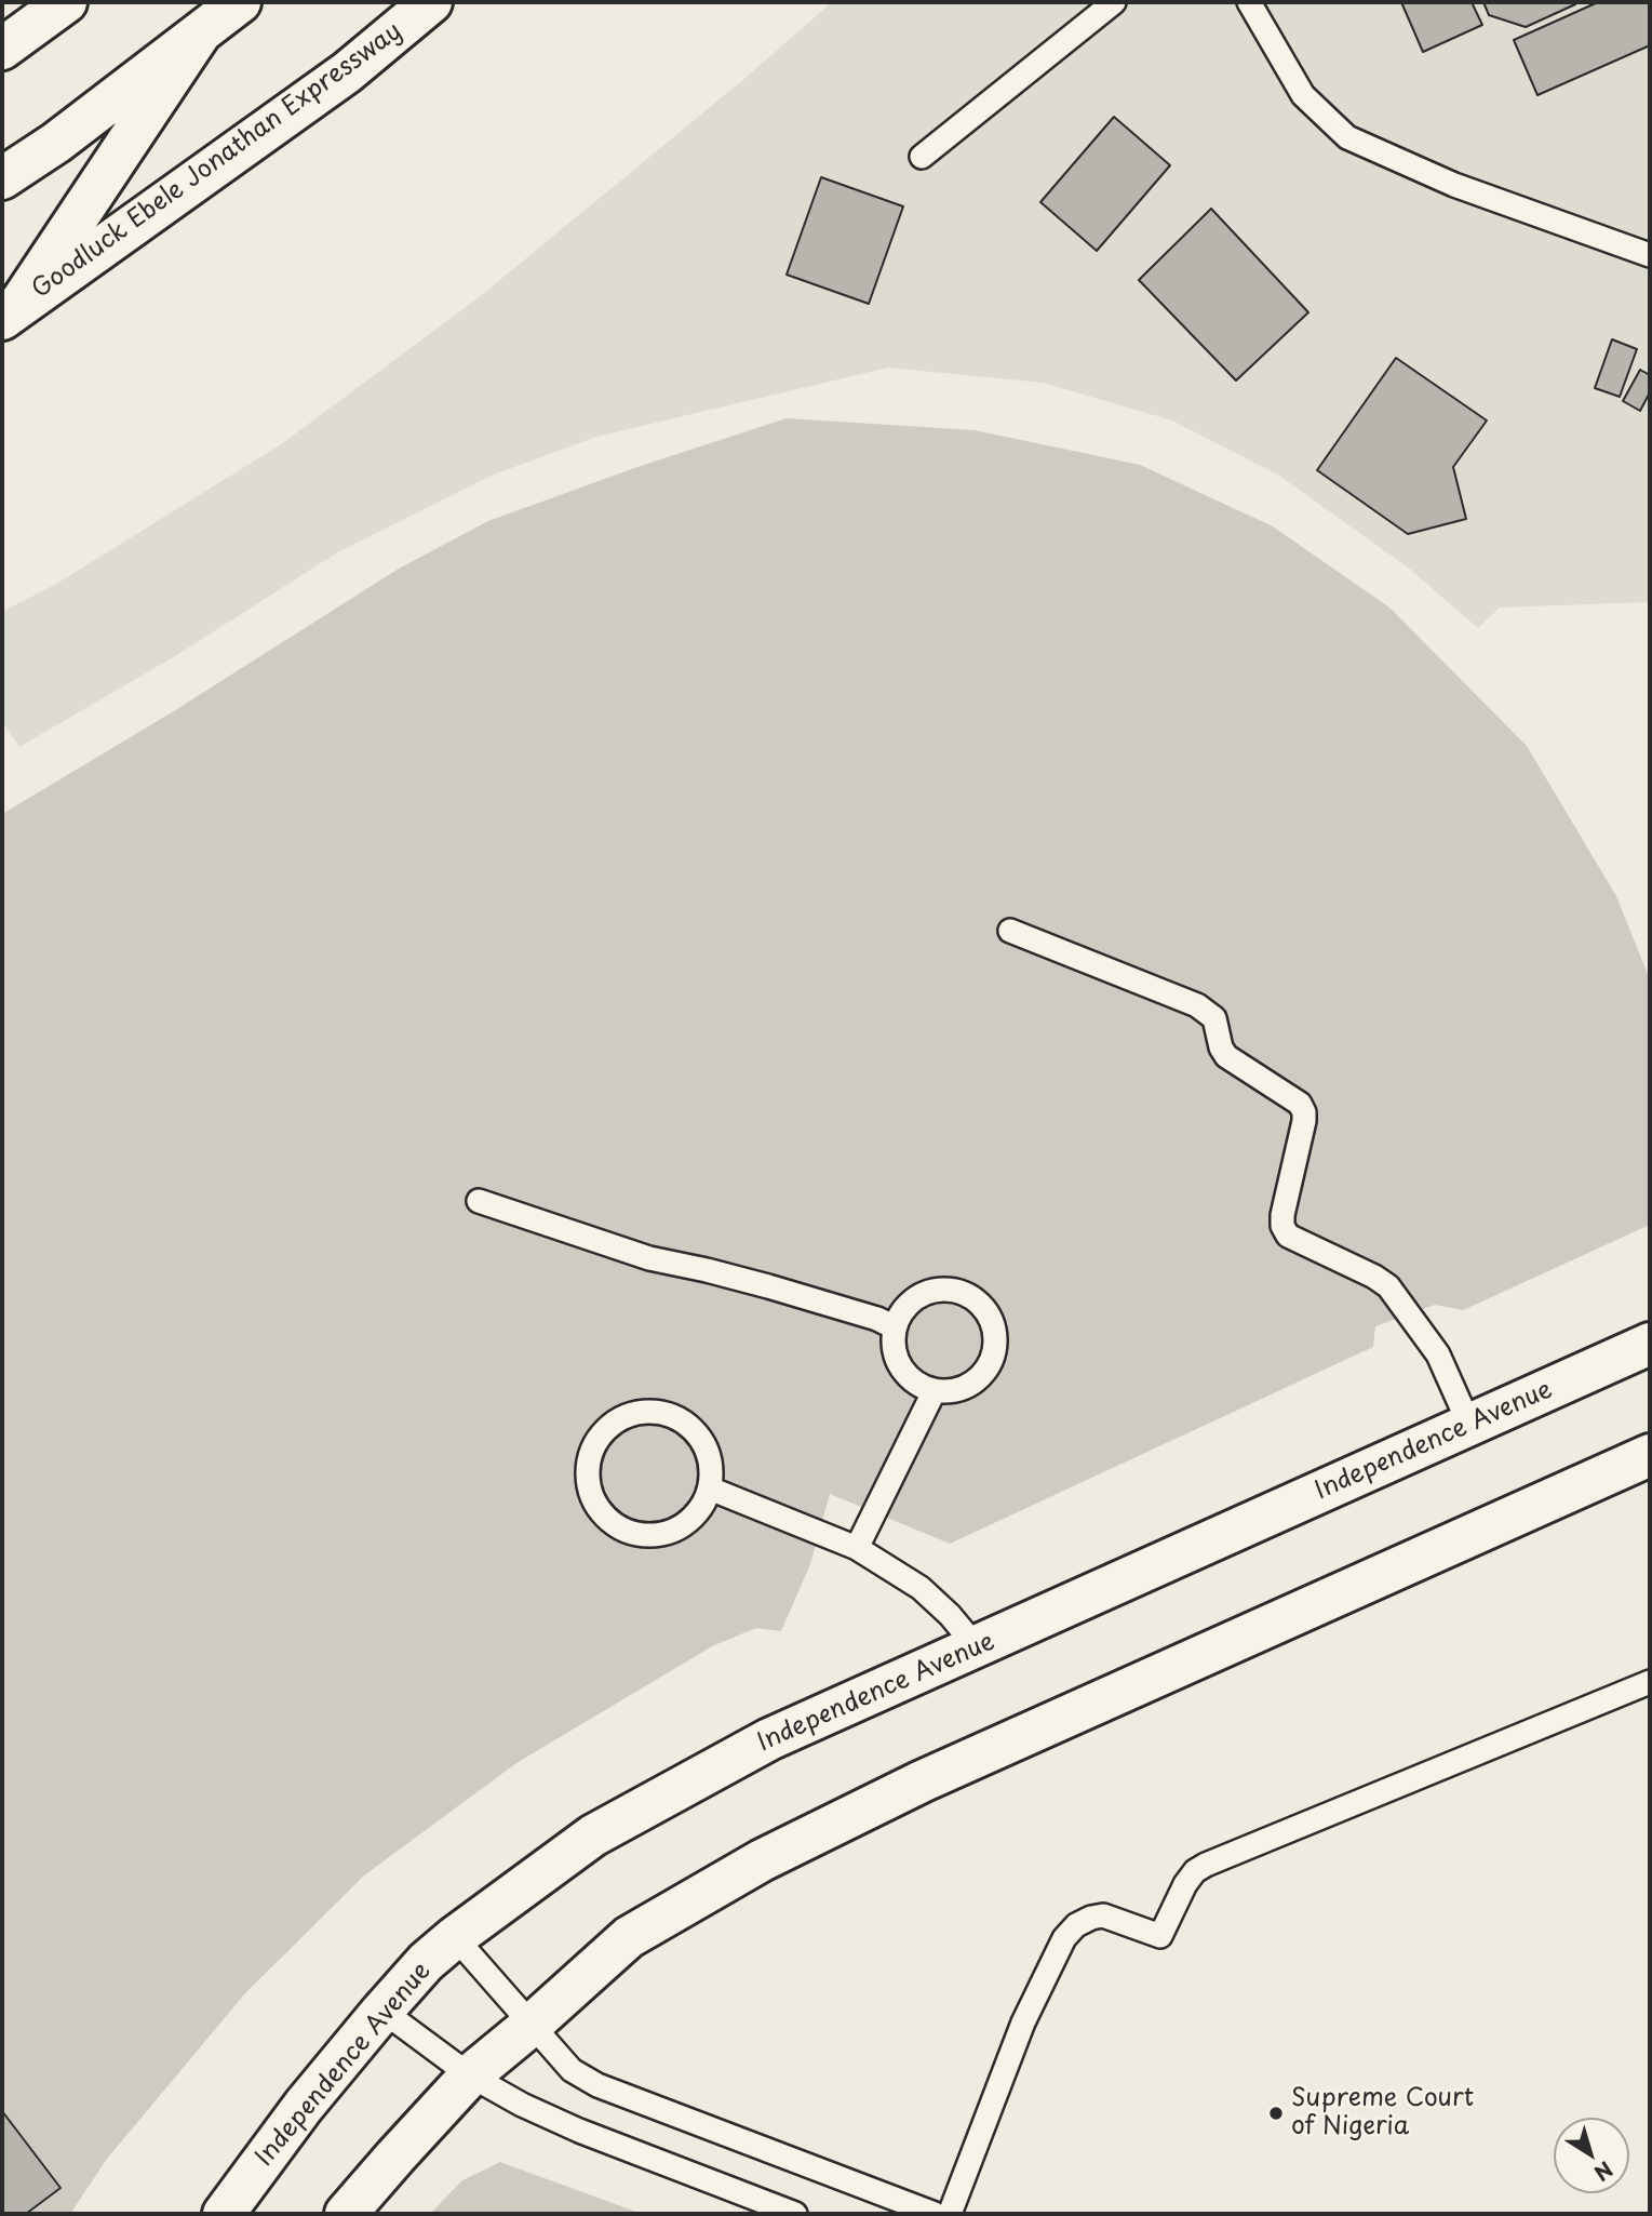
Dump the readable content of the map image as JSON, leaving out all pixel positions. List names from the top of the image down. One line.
{"streets":{"main road":["Goodluck Ebele Jonathan Expressway","Independence Avenue"]},"places":["Supreme Court of Nigeria"],"north":"bottom right"}
